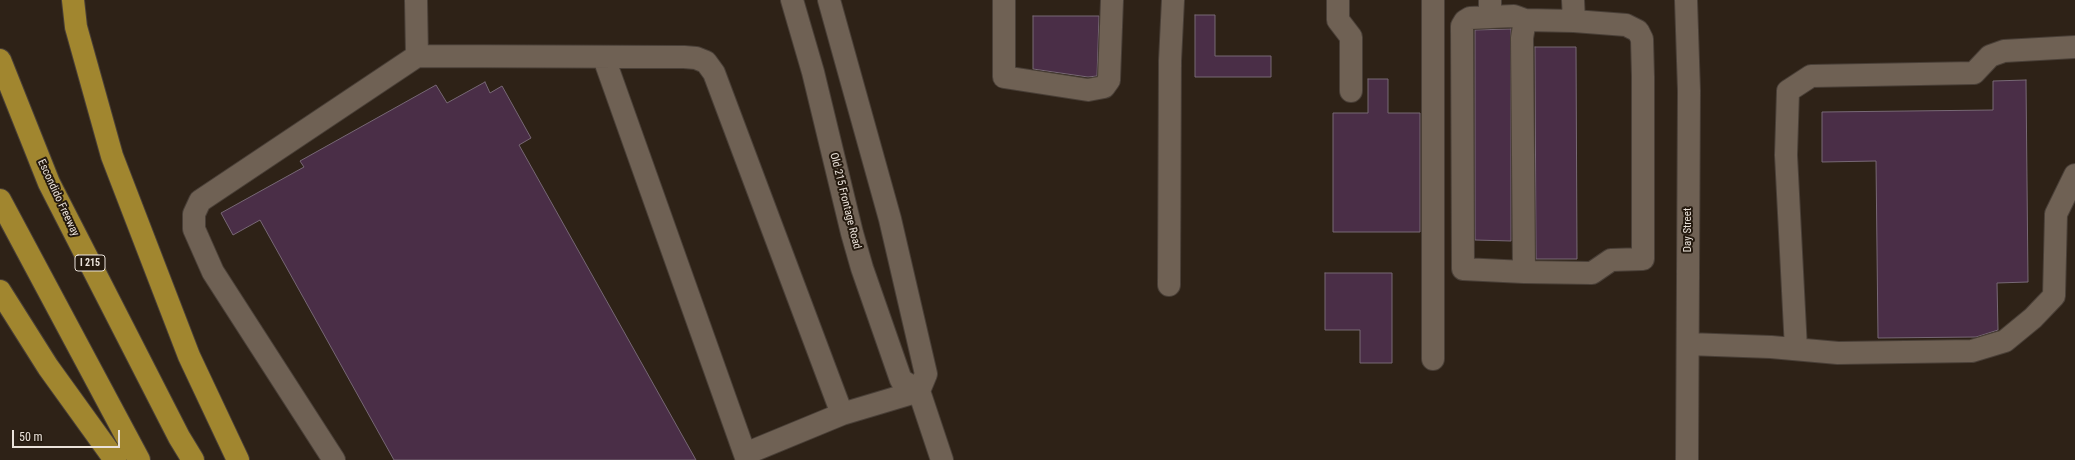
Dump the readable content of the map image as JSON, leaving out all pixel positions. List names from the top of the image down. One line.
{"streets":{"highway":["Escondido Freeway","I 215"],"street":["Old 215 Frontage Road","Day Street"]},"scale_bar":"50 m"}
